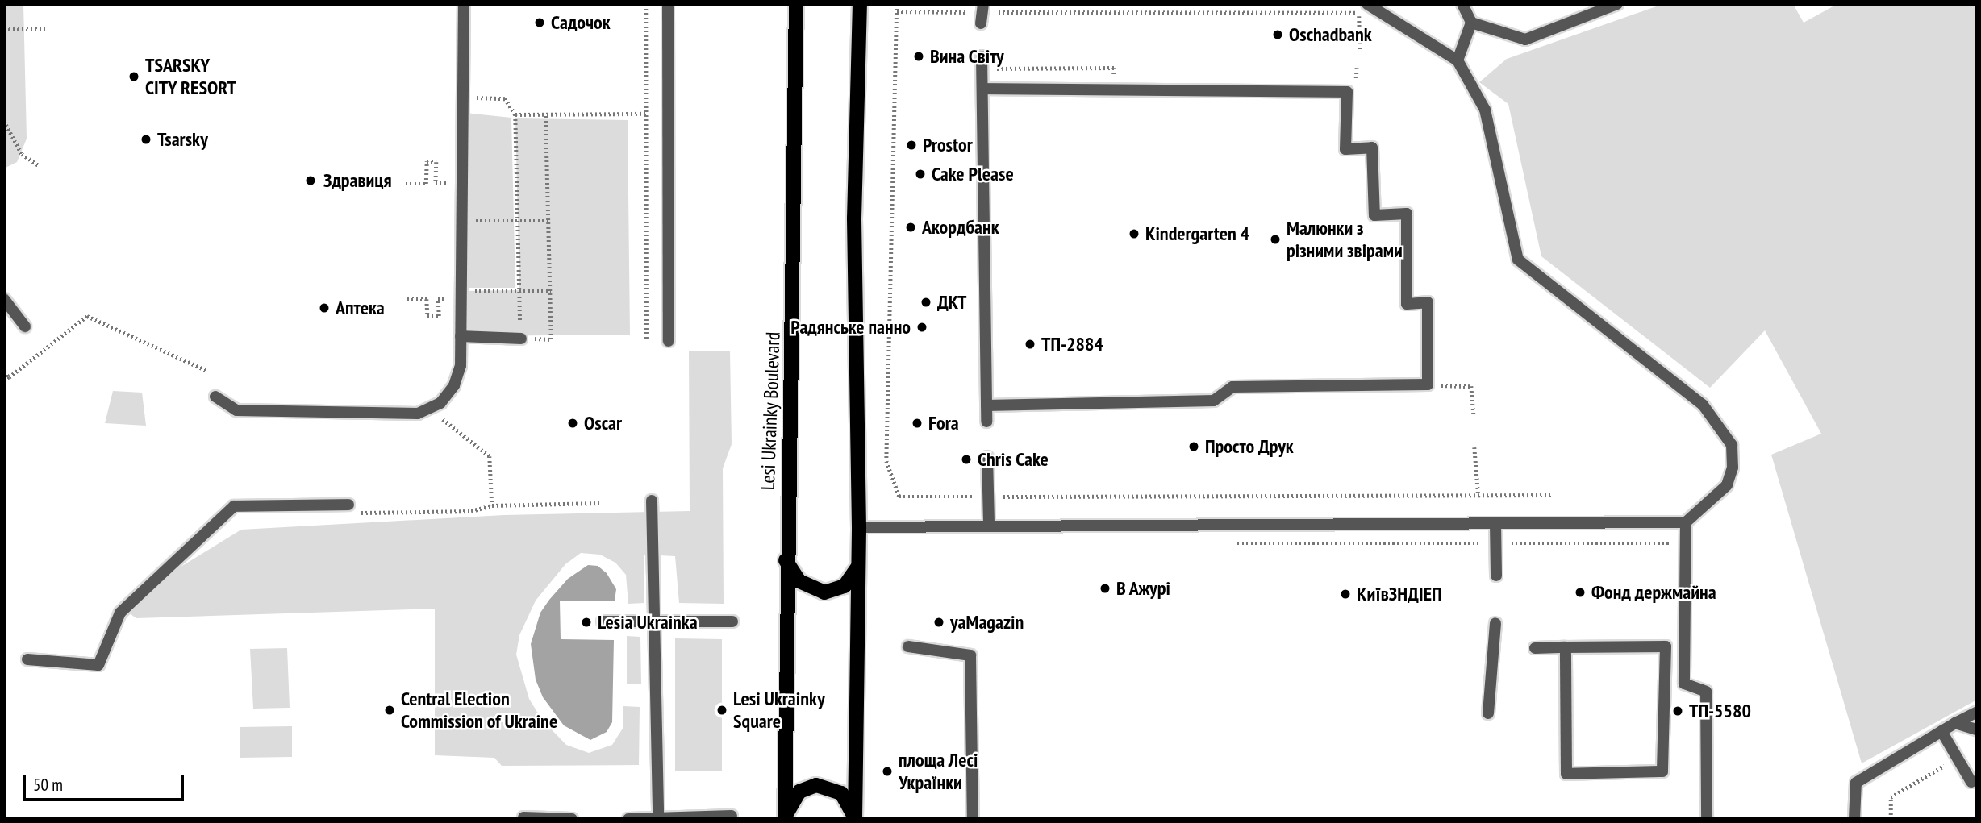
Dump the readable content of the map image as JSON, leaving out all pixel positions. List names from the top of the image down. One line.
{"streets":{"main road":["Lesi Ukrainky Boulevard"]},"places":["Садочок","Oschadbank","Вина Світу","TSARSKY CITY RESORT","Tsarsky","Prostor","Cake Please","Здравиця","Акордбанк","Kindergarten 4","Малюнки з різними звірами","ДКТ","Аптека","Радянське панно","ТП-2884","Oscar","Fora","Просто Друк","Chris Cake","В Ажурі","Фонд держмайна","КиївЗНДІЕП","Lesia Ukrainka","yaMagazin","Central Election Commission of Ukraine","Lesi Ukrainky Square","ТП-5580","площа Лесі Українки"],"scale_bar":"50 m"}
